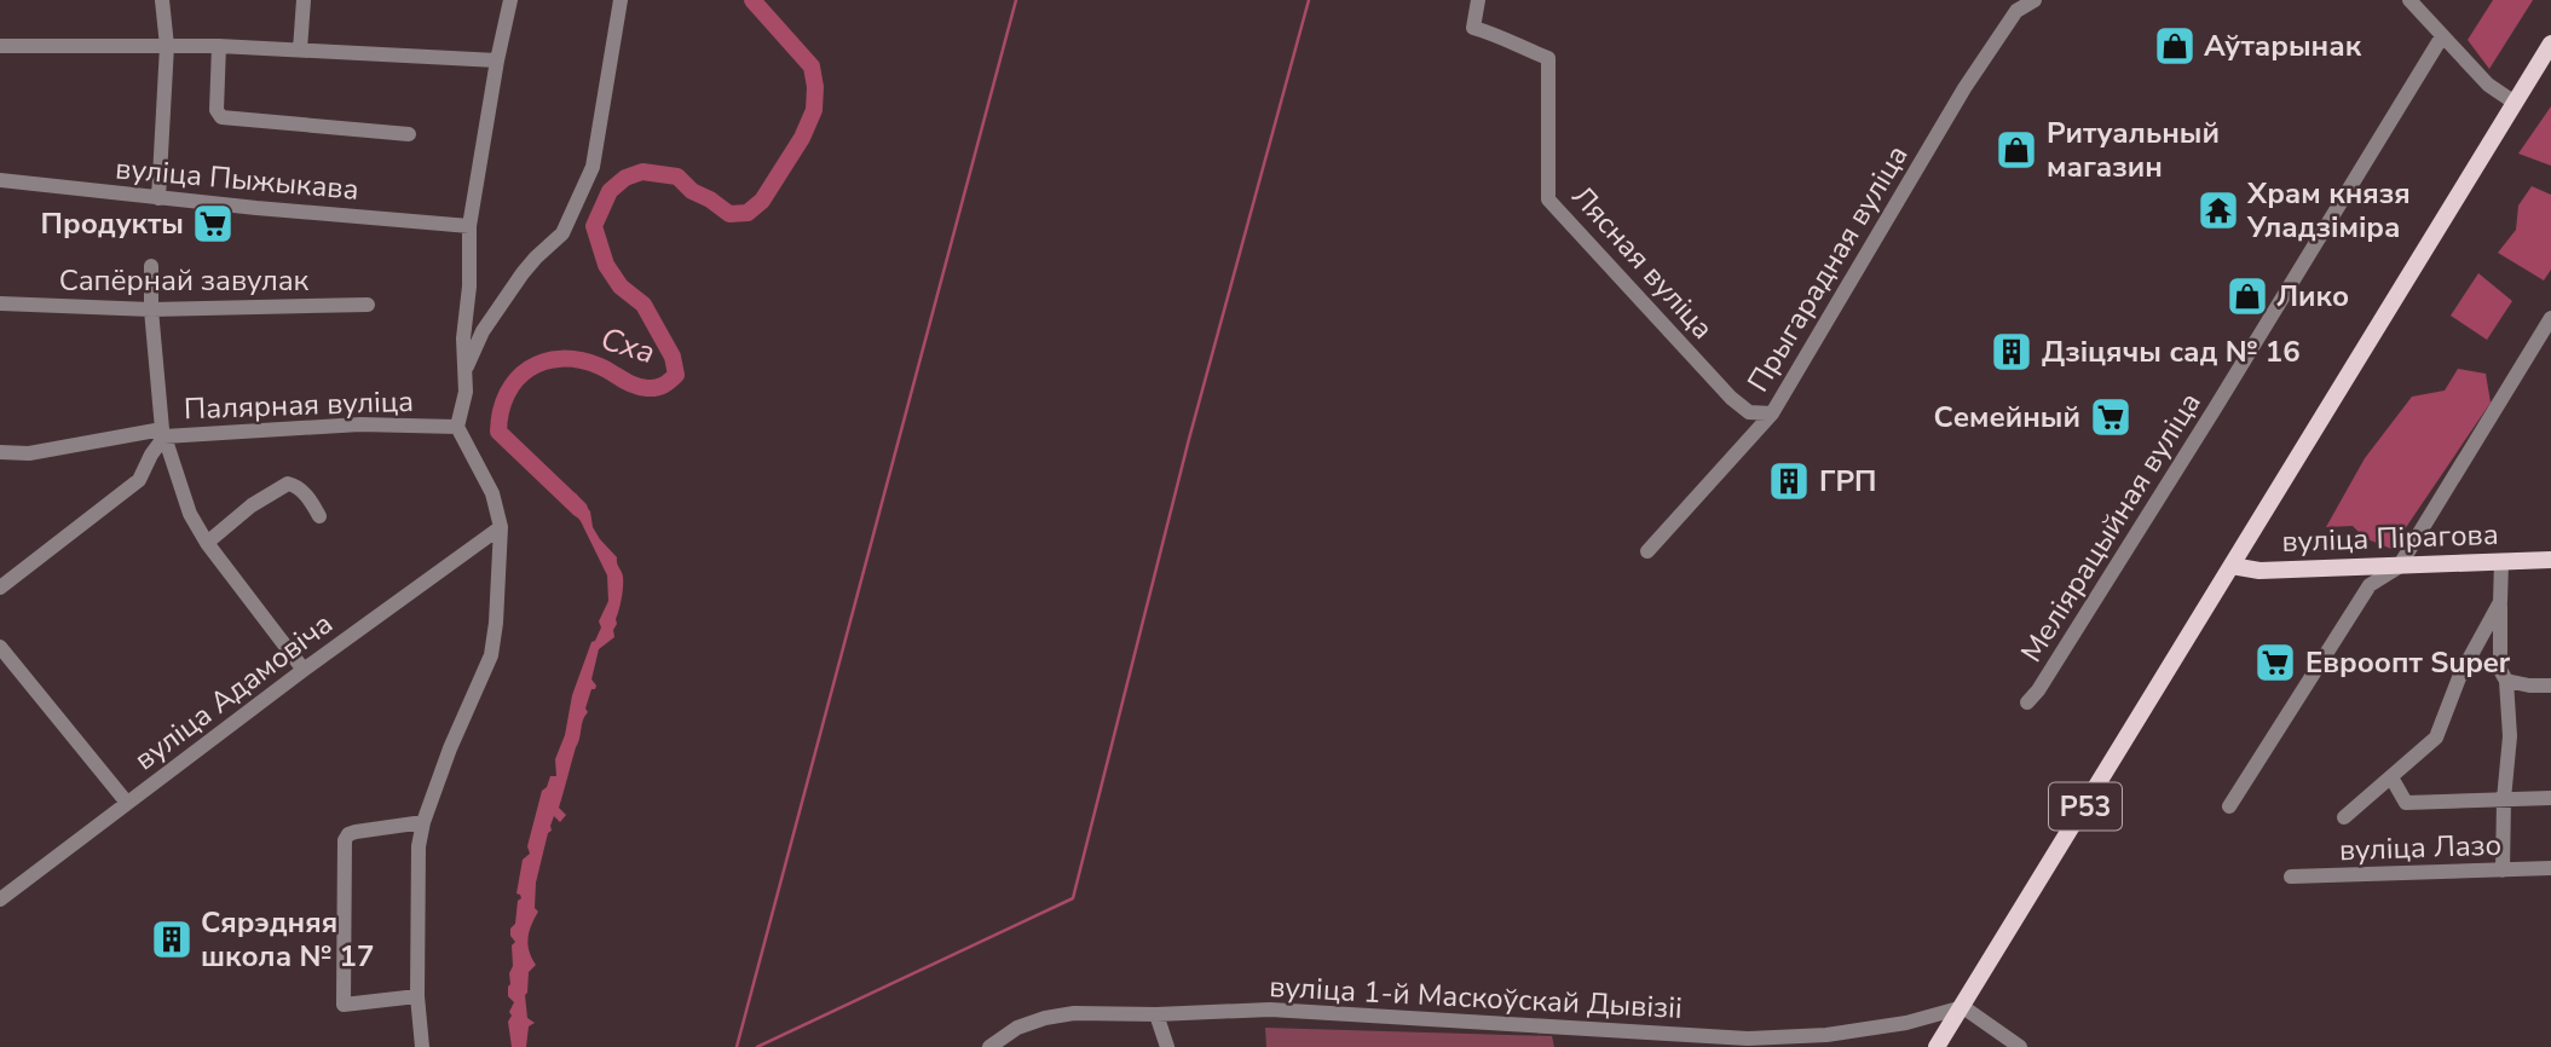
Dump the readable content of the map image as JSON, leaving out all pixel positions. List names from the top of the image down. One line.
{"streets":{"main road":["вуліца Пірагова","Р53"],"street":["вуліца Пыжыкава","Лясная вуліца","Прыгарадная вуліца","Сапёрнай завулак","Палярная вуліца","Меліярацыйная вуліца","вуліца Адамовіча","вуліца Лазо","вуліца 1-й Маскоўскай Дывізіі"]},"crossings":[["Лясная вуліца","Прыгарадная вуліца"],["вуліца Пірагова","Р53"],["Р53","вуліца 1-й Маскоўскай Дывізіі"]],"water":["Сха"],"places":{"shop":["Аўтарынак","Ритуальный магазин","Лико"],"temple":["Храм князя Уладзіміра"],"supermarket":["Продукты","Семейный","Евроопт Super"],"building":["Дзіцячы сад № 16","ГРП","Сярэдняя школа № 17"]}}
